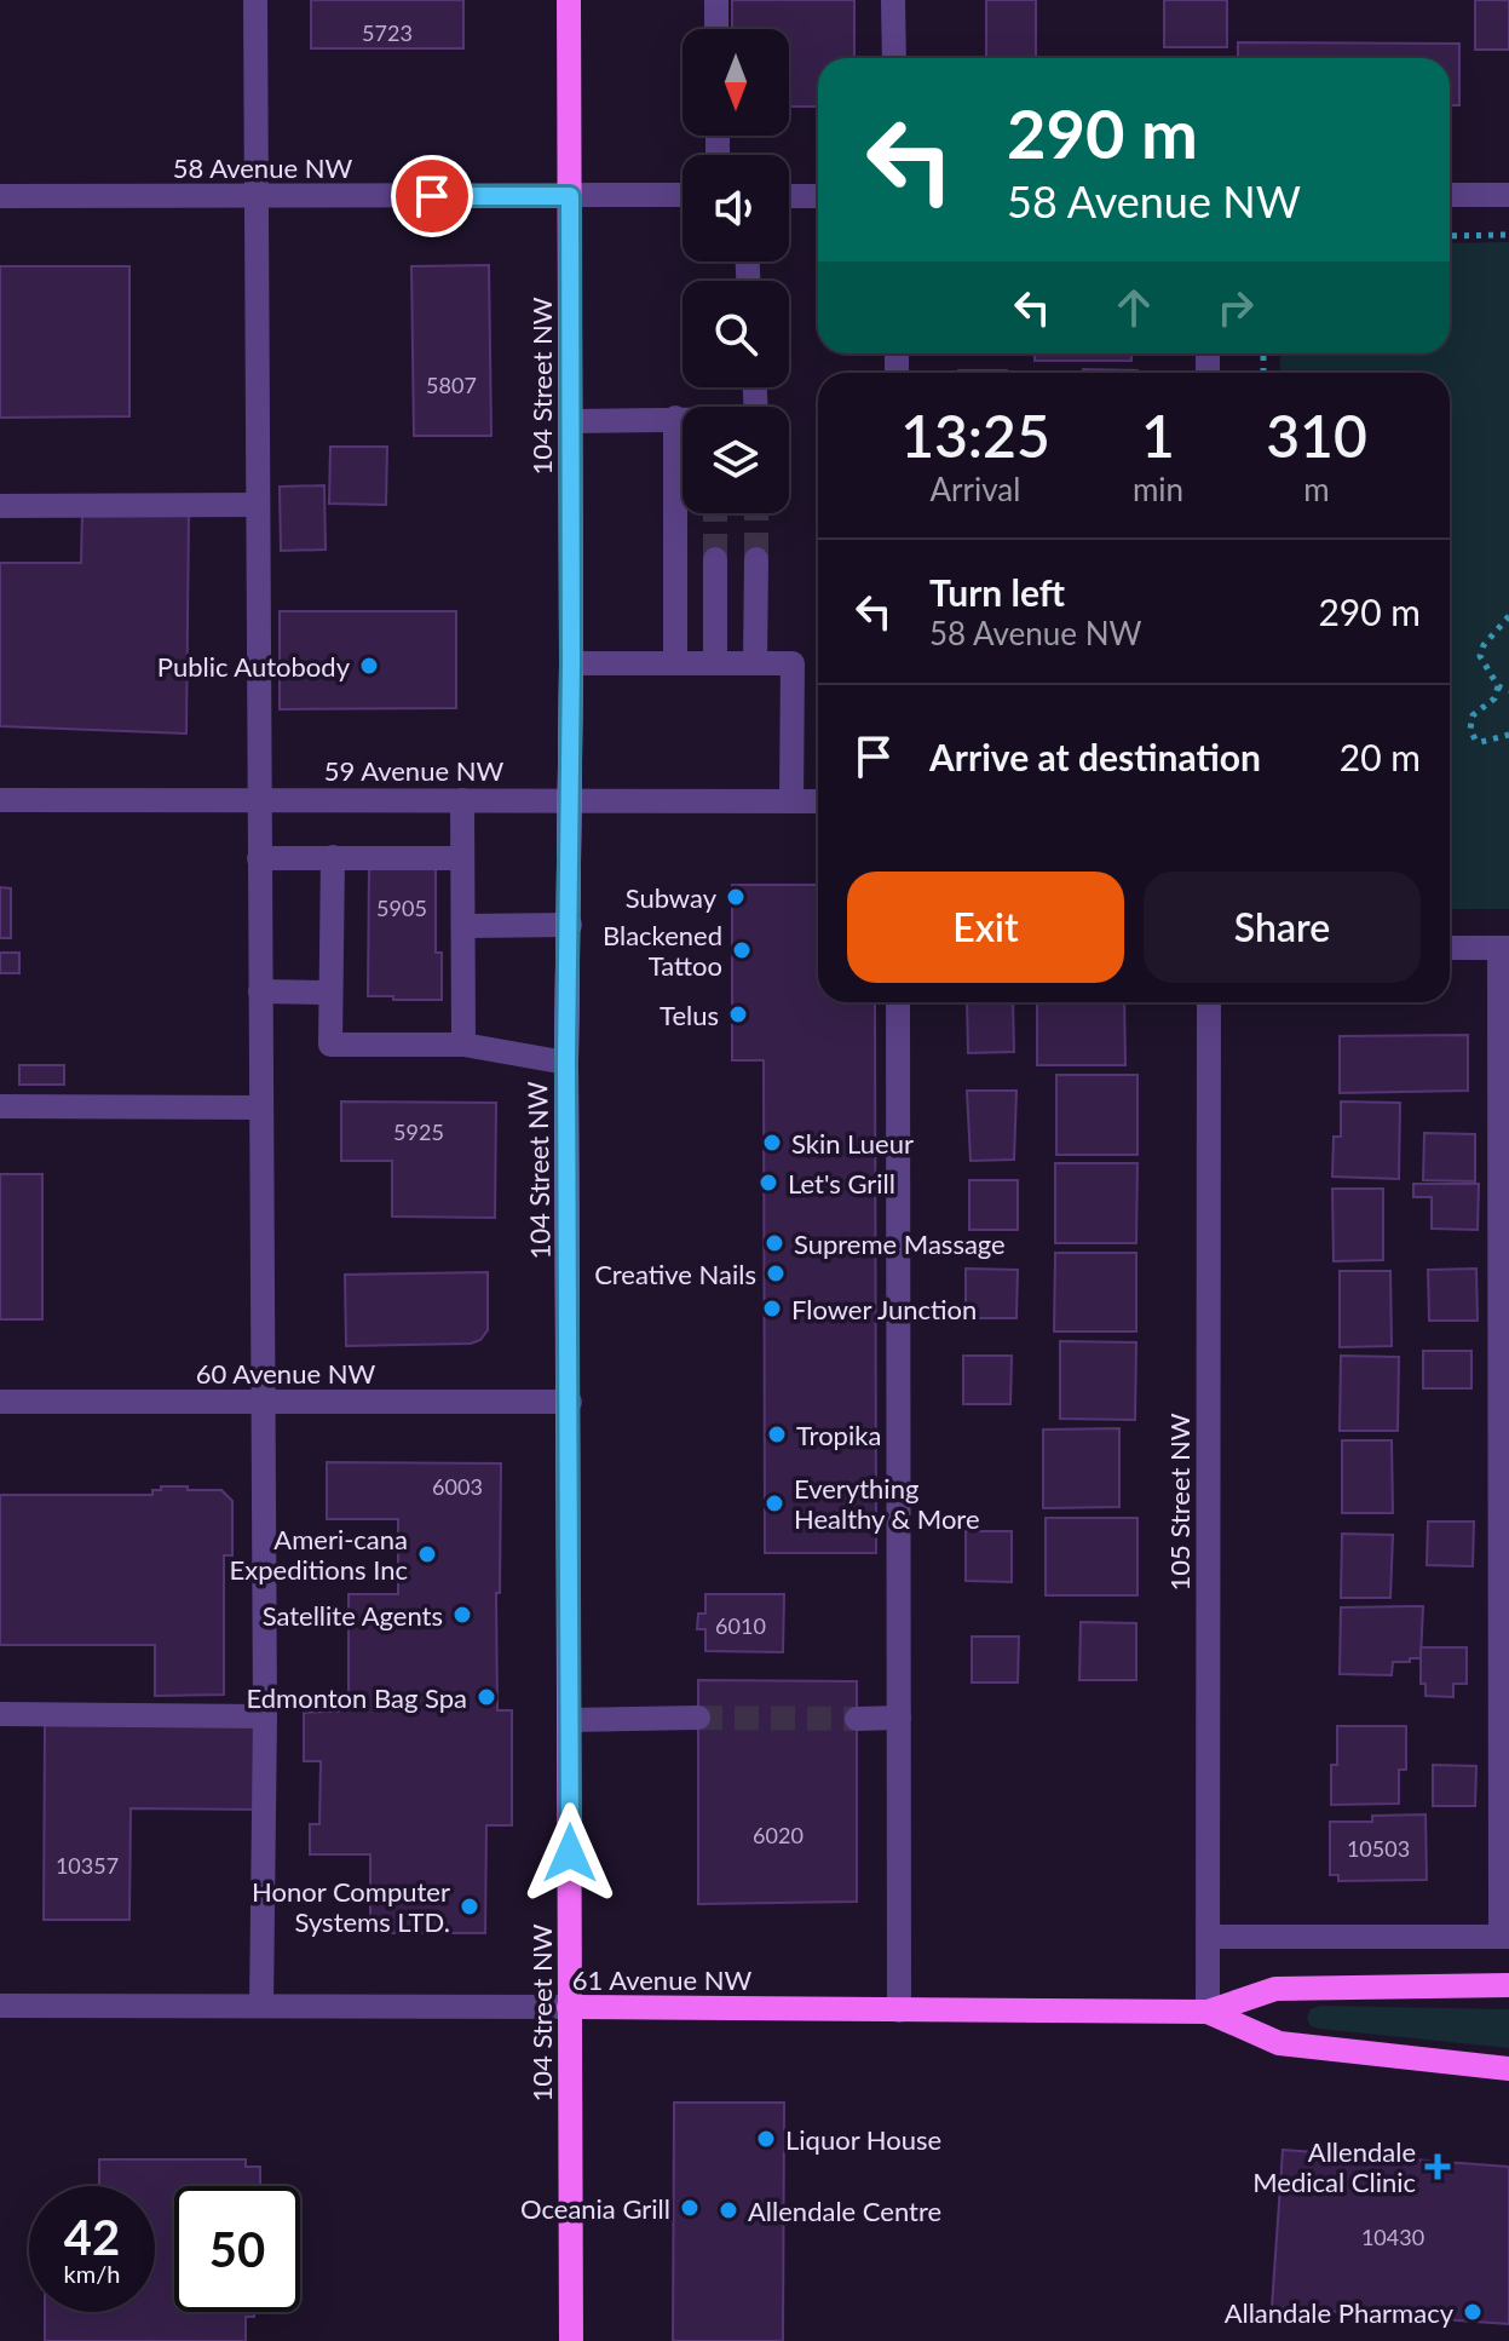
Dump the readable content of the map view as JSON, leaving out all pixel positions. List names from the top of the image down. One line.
{"streets":{"main road":["104 Street NW","61 Avenue NW"],"street":["58 Avenue NW","59 Avenue NW","60 Avenue NW","105 Street NW"]},"crossings":[["58 Avenue NW","104 Street NW"],["104 Street NW","59 Avenue NW"],["104 Street NW","60 Avenue NW"],["104 Street NW","61 Avenue NW"],["105 Street NW","61 Avenue NW"]],"places":{"other":["Public Autobody","Subway","Blackened Tattoo","Telus","Skin Lueur","Let's Grill","Supreme Massage","Creative Nails","Flower Junction","Tropika","Everything Healthy & More","Ameri-cana Expeditions Inc","Satellite Agents","Edmonton Bag Spa","Honor Computer Systems LTD.","Liquor House","Oceania Grill","Allendale Centre","Allandale Pharmacy"],"health":["Allendale Medical Clinic"]},"house_numbers":["5723","5807","5905","5925","6003","6010","6020","10503","10357","10430"],"north":"bottom","page":{"turn":["290 m","58 Avenue NW"],"eta":["13:25","Arrival","1","min","310","m"],"list":[{"name":"Turn left","note":"58 Avenue NW","value":"290 m"},{"name":"Arrive at destination","value":"20 m"}],"buttons":["Exit","Share"],"speed":"42 km/h","limit":"50"}}
